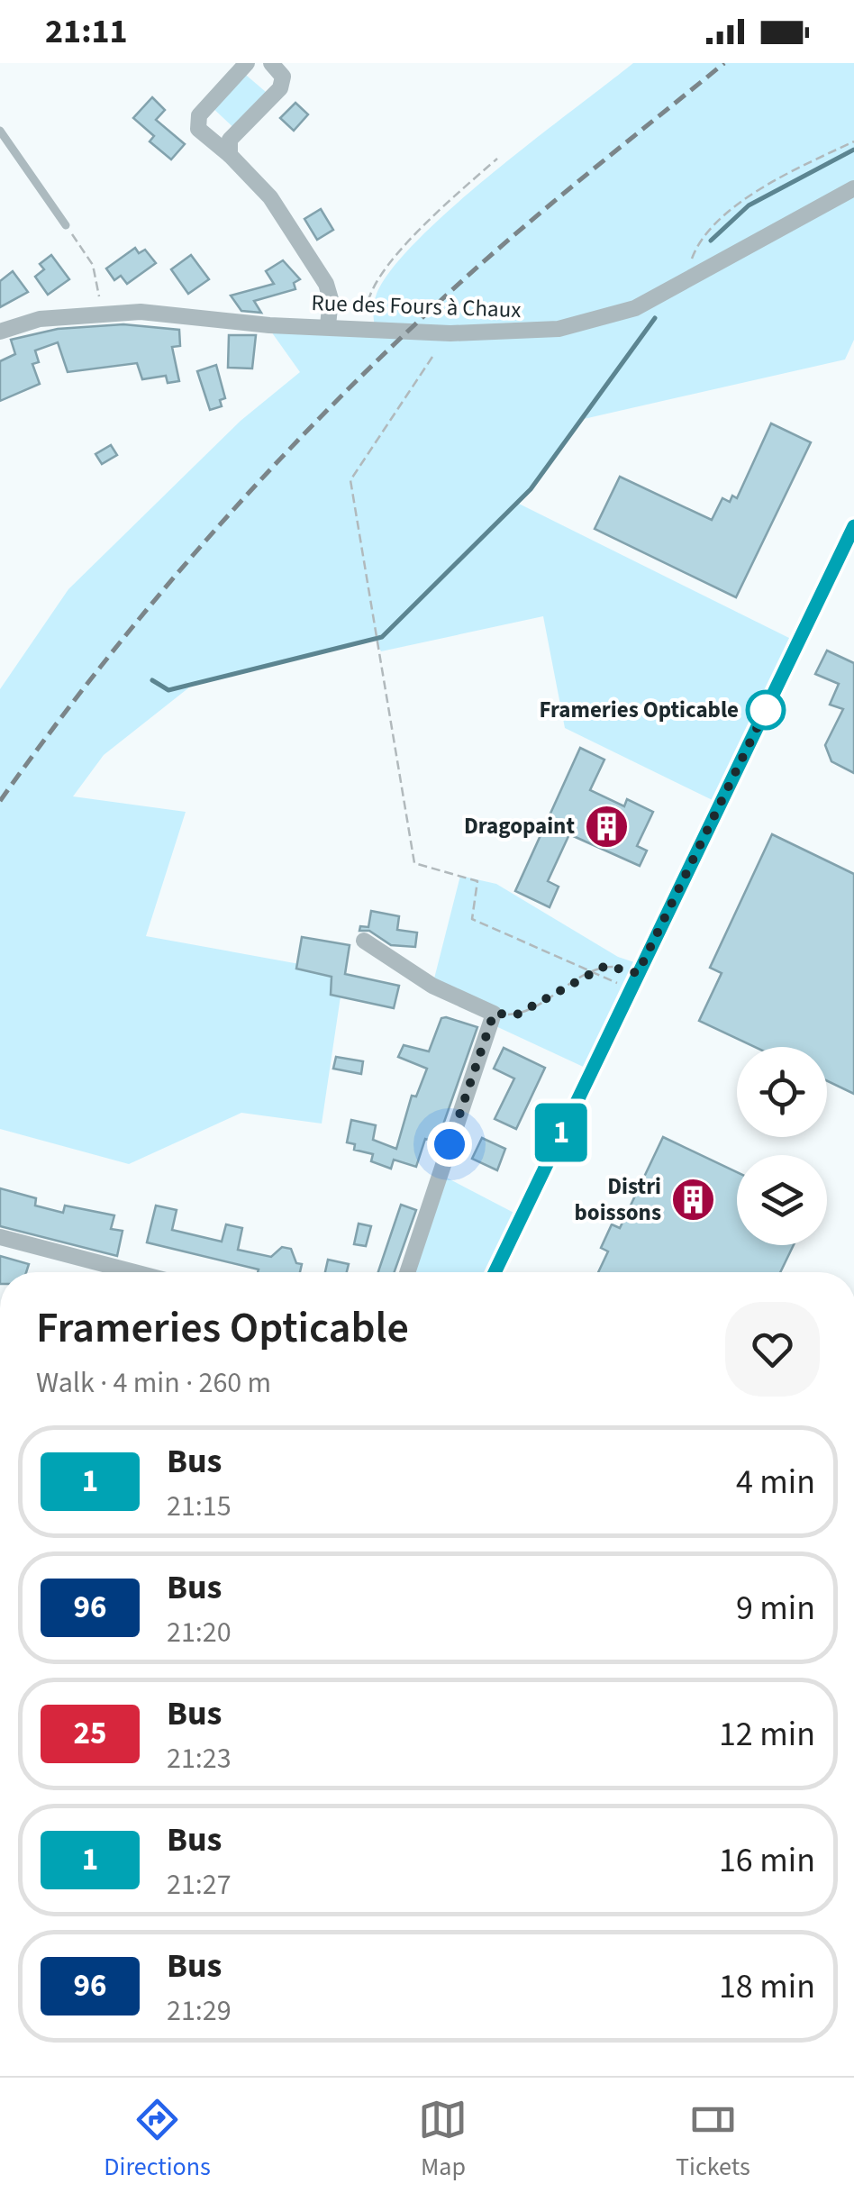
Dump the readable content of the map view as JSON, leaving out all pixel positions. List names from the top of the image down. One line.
{"streets":{"street":["Rue des Fours à Chaux"]},"places":{"other":["Frameries Opticable"],"building":["Dragopaint","Distri boissons"]},"lines":["bus line 1"],"page":{"status":"21:11","on_map":"1","heading":["Frameries Opticable","Walk · 4 min · 260 m"],"list":[{"mark":"1","name":"Bus","note":"21:15","value":"4 min"},{"mark":"96","name":"Bus","note":"21:20","value":"9 min"},{"mark":"25","name":"Bus","note":"21:23","value":"12 min"},{"mark":"1","name":"Bus","note":"21:27","value":"16 min"},{"mark":"96","name":"Bus","note":"21:29","value":"18 min"}],"tabs":["Directions","Map","Tickets"]}}
